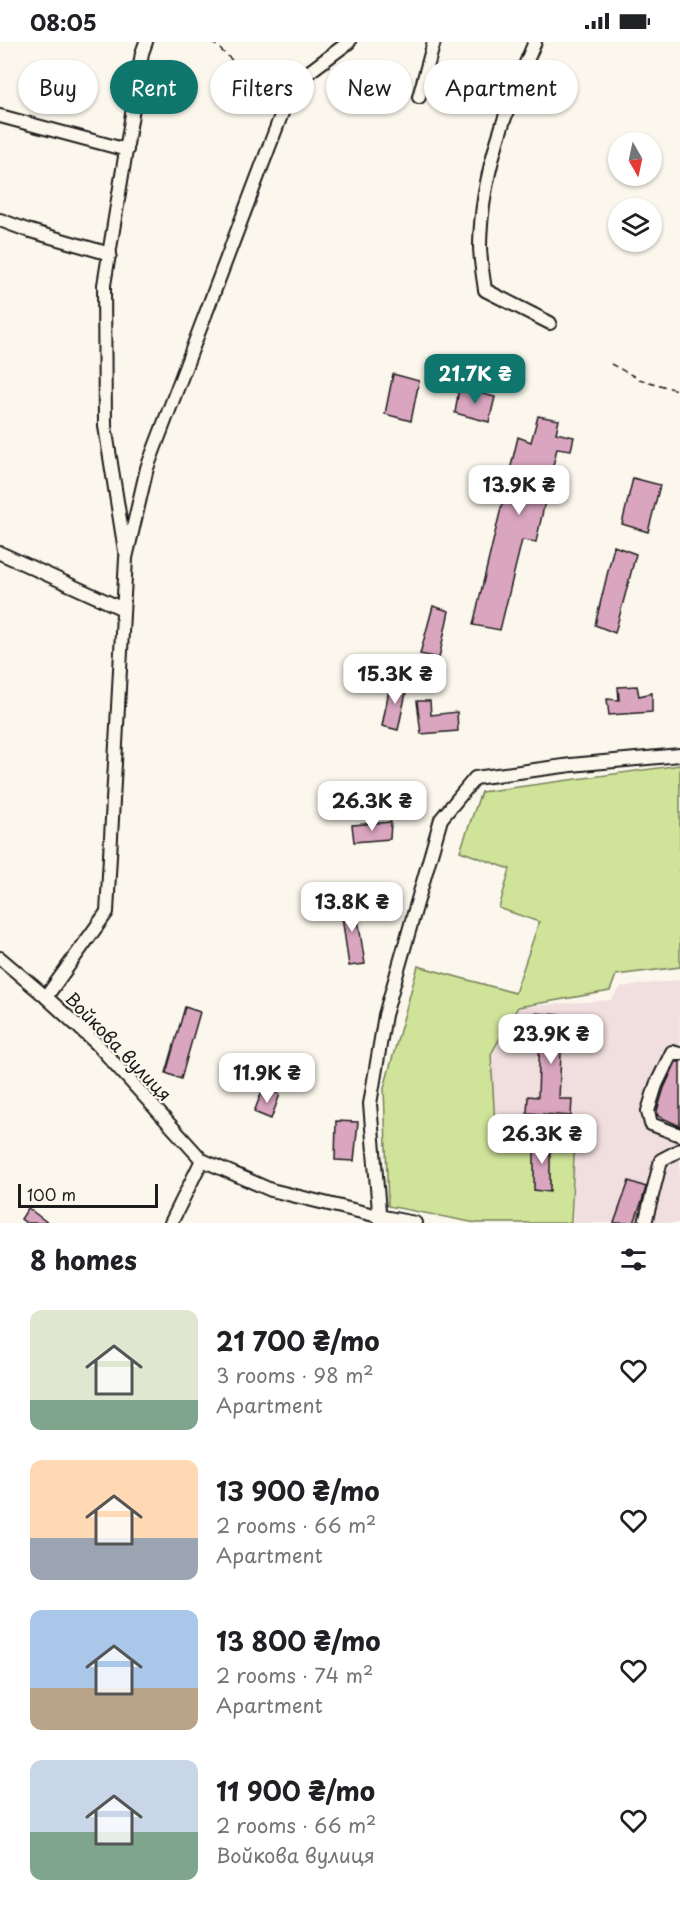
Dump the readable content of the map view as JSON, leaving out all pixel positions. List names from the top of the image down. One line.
{"streets":{"street":["Войкова вулиця"]},"scale_bar":"100 m","north":"bottom","page":{"status":"08:05","chip":["Buy","Rent","Filters","New","Apartment"],"price":["21.7K ₴","13.9K ₴","15.3K ₴","26.3K ₴","13.8K ₴","23.9K ₴","11.9K ₴","26.3K ₴"],"scale":"100 m","heading":"8 homes","list":[{"name":"21 700 ₴/mo","note":"3 rooms · 98 m² · Apartment"},{"name":"13 900 ₴/mo","note":"2 rooms · 66 m² · Apartment"},{"name":"13 800 ₴/mo","note":"2 rooms · 74 m² · Apartment"},{"name":"11 900 ₴/mo","note":"2 rooms · 66 m² · Войкова вулиця"}]}}
